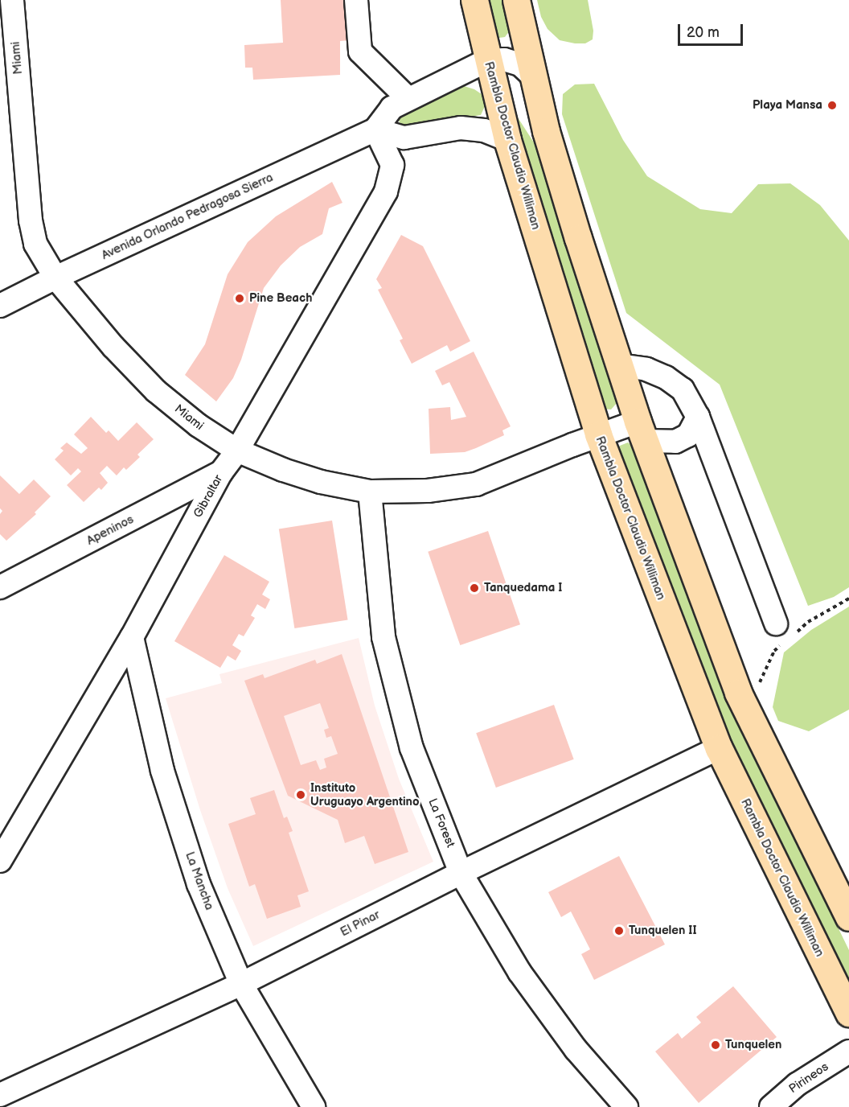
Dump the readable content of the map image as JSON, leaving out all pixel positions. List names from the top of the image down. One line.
{"streets":{"main road":["Rambla Doctor Claudio Williman"],"street":["Miami","Avenida Orlando Pedragosa Sierra","Gibraltar","Apeninos","La Forest","La Mancha","El Pinar","Pirineos"]},"crossings":[["Miami","Rambla Doctor Claudio Williman"],["Miami","Avenida Orlando Pedragosa Sierra"],["Miami","Gibraltar"],["Miami","La Forest"],["Rambla Doctor Claudio Williman","Avenida Orlando Pedragosa Sierra"],["Rambla Doctor Claudio Williman","El Pinar"],["Avenida Orlando Pedragosa Sierra","Gibraltar"],["Gibraltar","Apeninos"],["Gibraltar","La Mancha"],["La Forest","El Pinar"],["La Mancha","El Pinar"]],"places":["Playa Mansa","Pine Beach","Tanquedama I","Instituto Uruguayo Argentino","Tunquelen II","Tunquelen"],"scale_bar":"20 m"}
